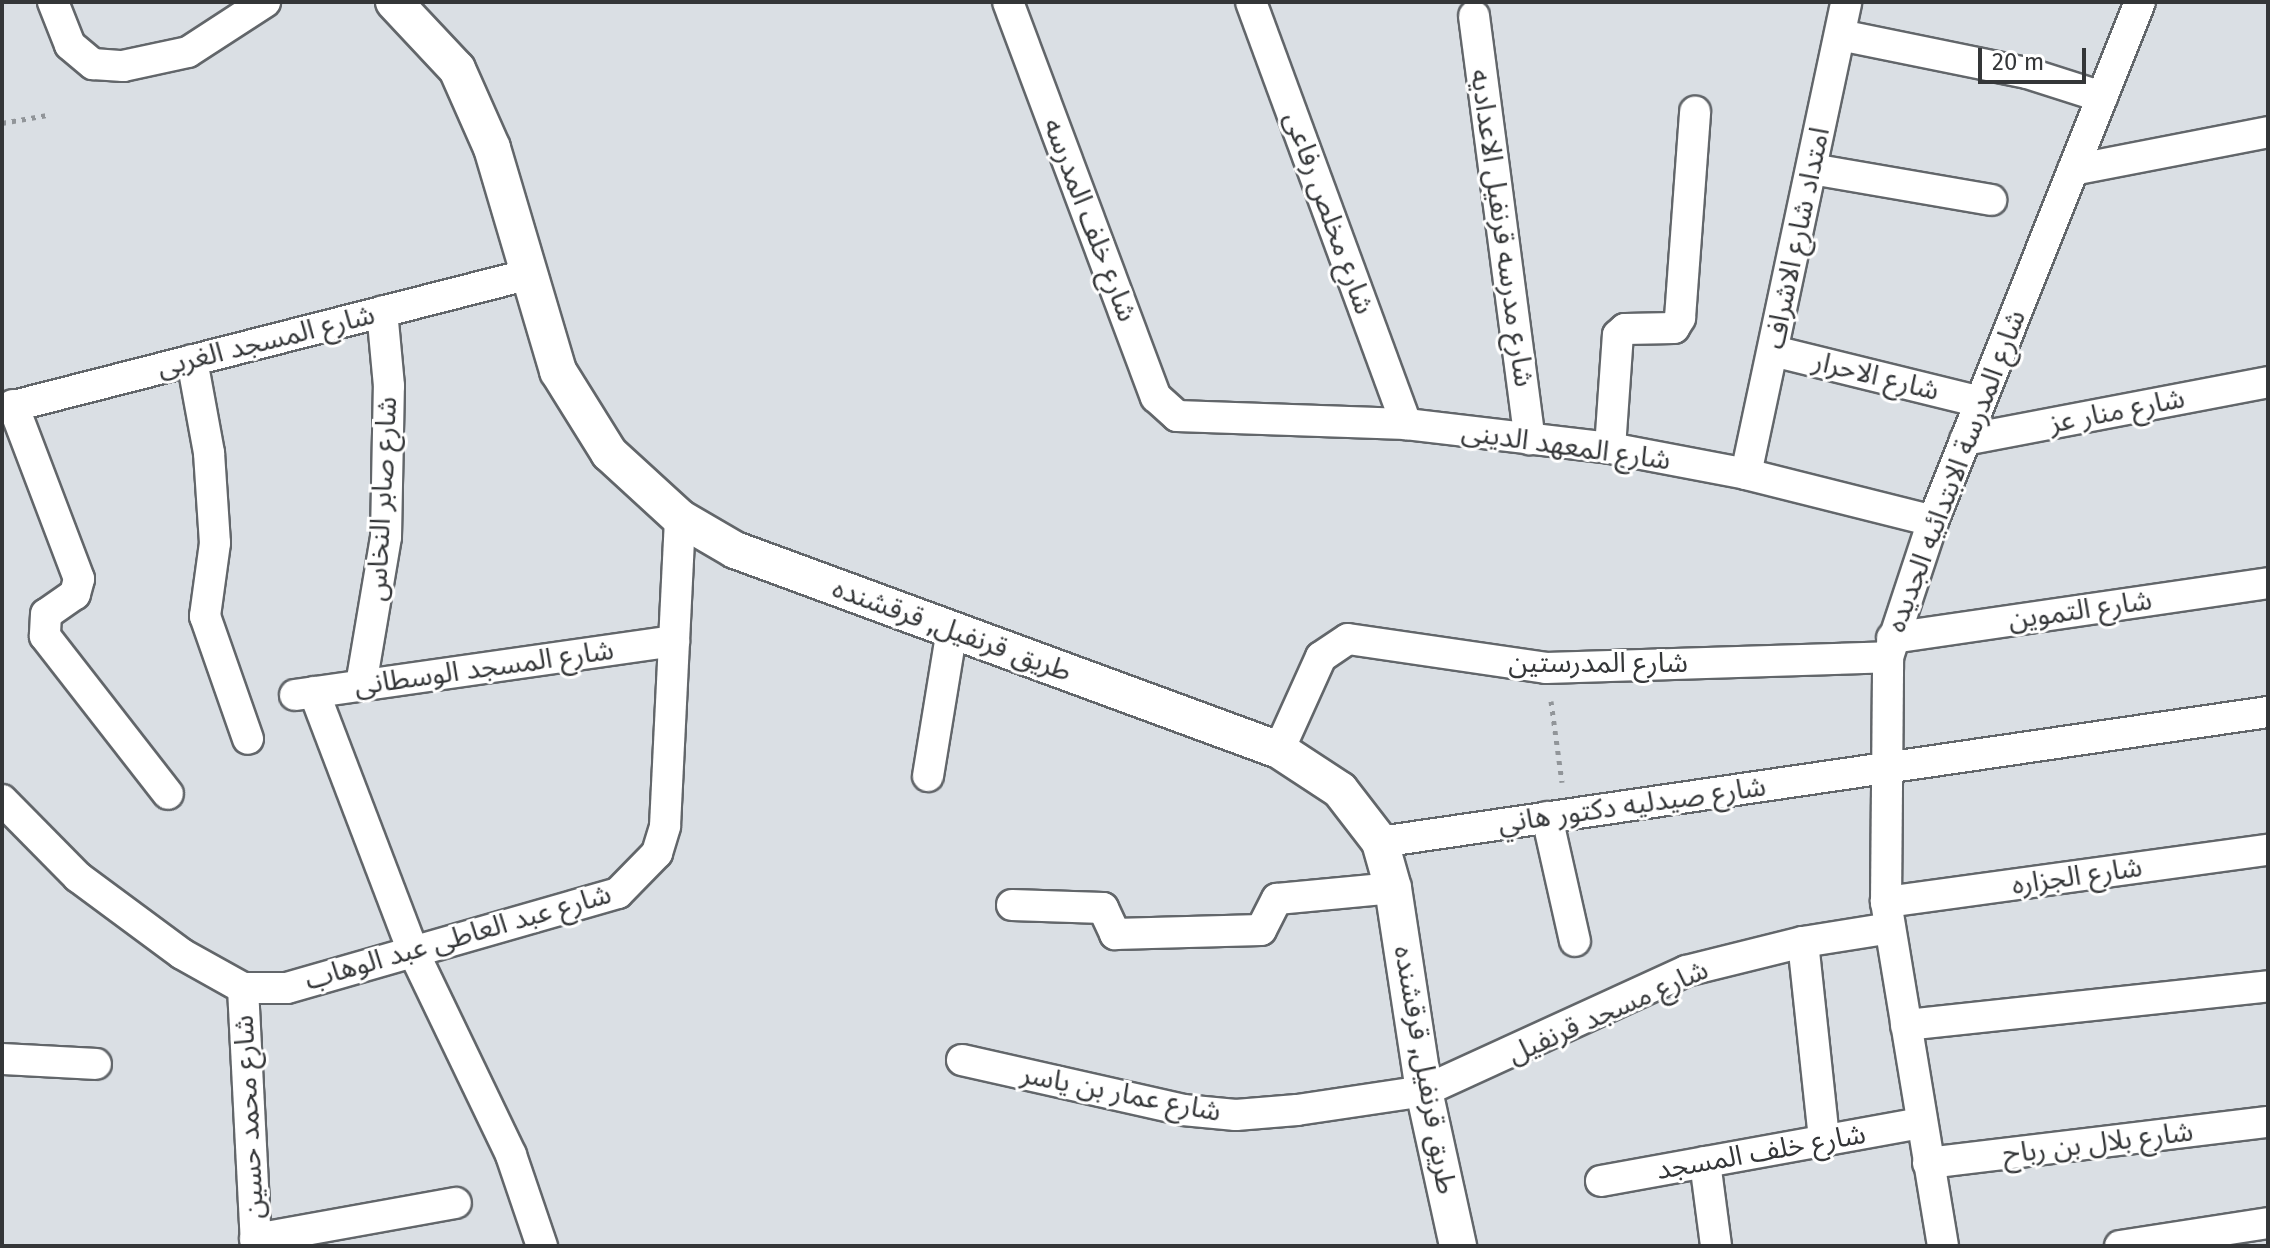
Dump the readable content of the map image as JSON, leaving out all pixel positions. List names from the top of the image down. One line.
{"streets":{"street":["شارع مخلص رفاعى","شارع خلف المدرسه","شارع مدرسه قرنفيل الاعداديه","امتداد شارع الاشراف","شارع المسجد الغربى","شارع الاحرار","شارع منار عز","شارع المعهد الدينى","شارع المدرسة الابتدائيه الجديده","شارع صابر النخاس","شارع التموين","طريق قرنفيل, قرقشنده","شارع المدرستين","شارع المسجد الوسطانى","شارع صيدليه دكتور هاني","شارع الجزاره","شارع عبد العاطى عبد الوهاب","شارع مسجد قرنفيل","شارع عمار بن ياسر","شارع محمد حسين","شارع بلال بن رباح","شارع خلف المسجد"]},"crossings":[["شارع مخلص رفاعى","شارع المعهد الدينى"],["شارع خلف المدرسه","شارع المعهد الدينى"],["شارع مدرسه قرنفيل الاعداديه","شارع المعهد الدينى"],["امتداد شارع الاشراف","شارع الاحرار"],["امتداد شارع الاشراف","شارع المعهد الدينى"],["شارع المسجد الغربى","شارع صابر النخاس"],["شارع المسجد الغربى","طريق قرنفيل, قرقشنده"],["شارع الاحرار","شارع المدرسة الابتدائيه الجديده"],["شارع منار عز","شارع المدرسة الابتدائيه الجديده"],["شارع المعهد الدينى","شارع المدرسة الابتدائيه الجديده"],["شارع المدرسة الابتدائيه الجديده","شارع التموين"],["شارع المدرسة الابتدائيه الجديده","شارع المدرستين"],["شارع المدرسة الابتدائيه الجديده","شارع صيدليه دكتور هاني"],["شارع المدرسة الابتدائيه الجديده","شارع الجزاره"],["شارع المدرسة الابتدائيه الجديده","شارع مسجد قرنفيل"],["شارع المدرسة الابتدائيه الجديده","شارع بلال بن رباح"],["شارع المدرسة الابتدائيه الجديده","شارع خلف المسجد"],["شارع صابر النخاس","شارع المسجد الوسطانى"],["شارع التموين","شارع المدرستين"],["طريق قرنفيل, قرقشنده","شارع المدرستين"],["طريق قرنفيل, قرقشنده","شارع صيدليه دكتور هاني"],["طريق قرنفيل, قرقشنده","شارع عبد العاطى عبد الوهاب"],["طريق قرنفيل, قرقشنده","شارع مسجد قرنفيل"],["طريق قرنفيل, قرقشنده","شارع عمار بن ياسر"],["شارع المسجد الوسطانى","شارع عبد العاطى عبد الوهاب"],["شارع الجزاره","شارع مسجد قرنفيل"],["شارع عبد العاطى عبد الوهاب","شارع محمد حسين"],["شارع مسجد قرنفيل","شارع عمار بن ياسر"]],"scale_bar":"20 m"}
